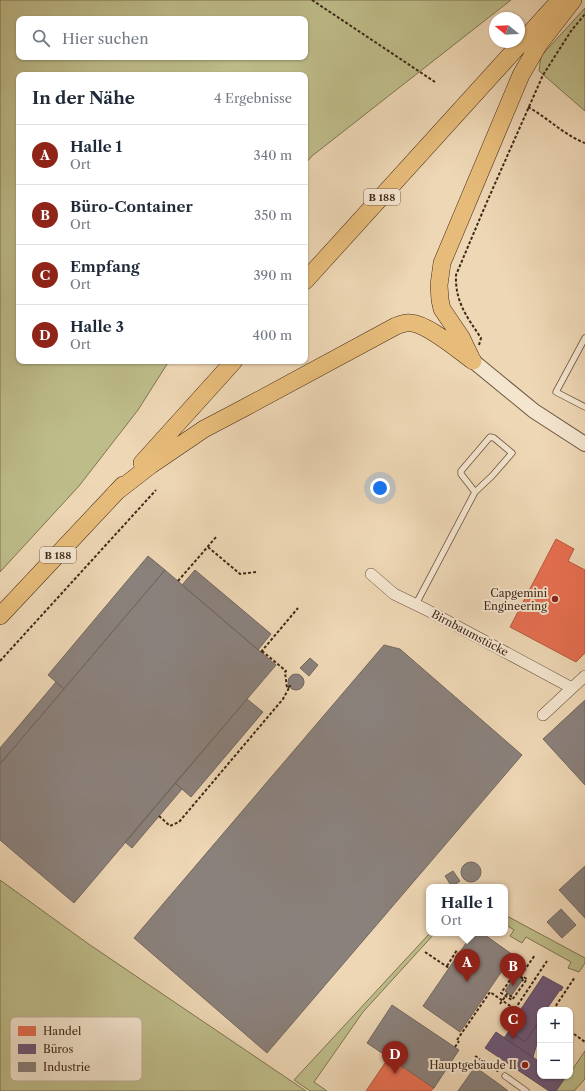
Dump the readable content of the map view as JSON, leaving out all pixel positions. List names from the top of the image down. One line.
{"streets":{"main road":["B 188"],"street":["Birnbaumstücke"]},"places":["Capgemini Engineering","Hauptgebäude II"],"legend":["Handel","Büros","Industrie"],"north":"left","page":{"search":"Hier suchen","heading":["In der Nähe","4 Ergebnisse"],"list":[{"mark":"A","name":"Halle 1","note":"Ort","value":"340 m"},{"mark":"B","name":"Büro-Container","note":"Ort","value":"350 m"},{"mark":"C","name":"Empfang","note":"Ort","value":"390 m"},{"mark":"D","name":"Halle 3","note":"Ort","value":"400 m"}],"popup":["Halle 1","Ort"],"pins":["A","B","C","D"],"map_buttons":["+","−"]}}
